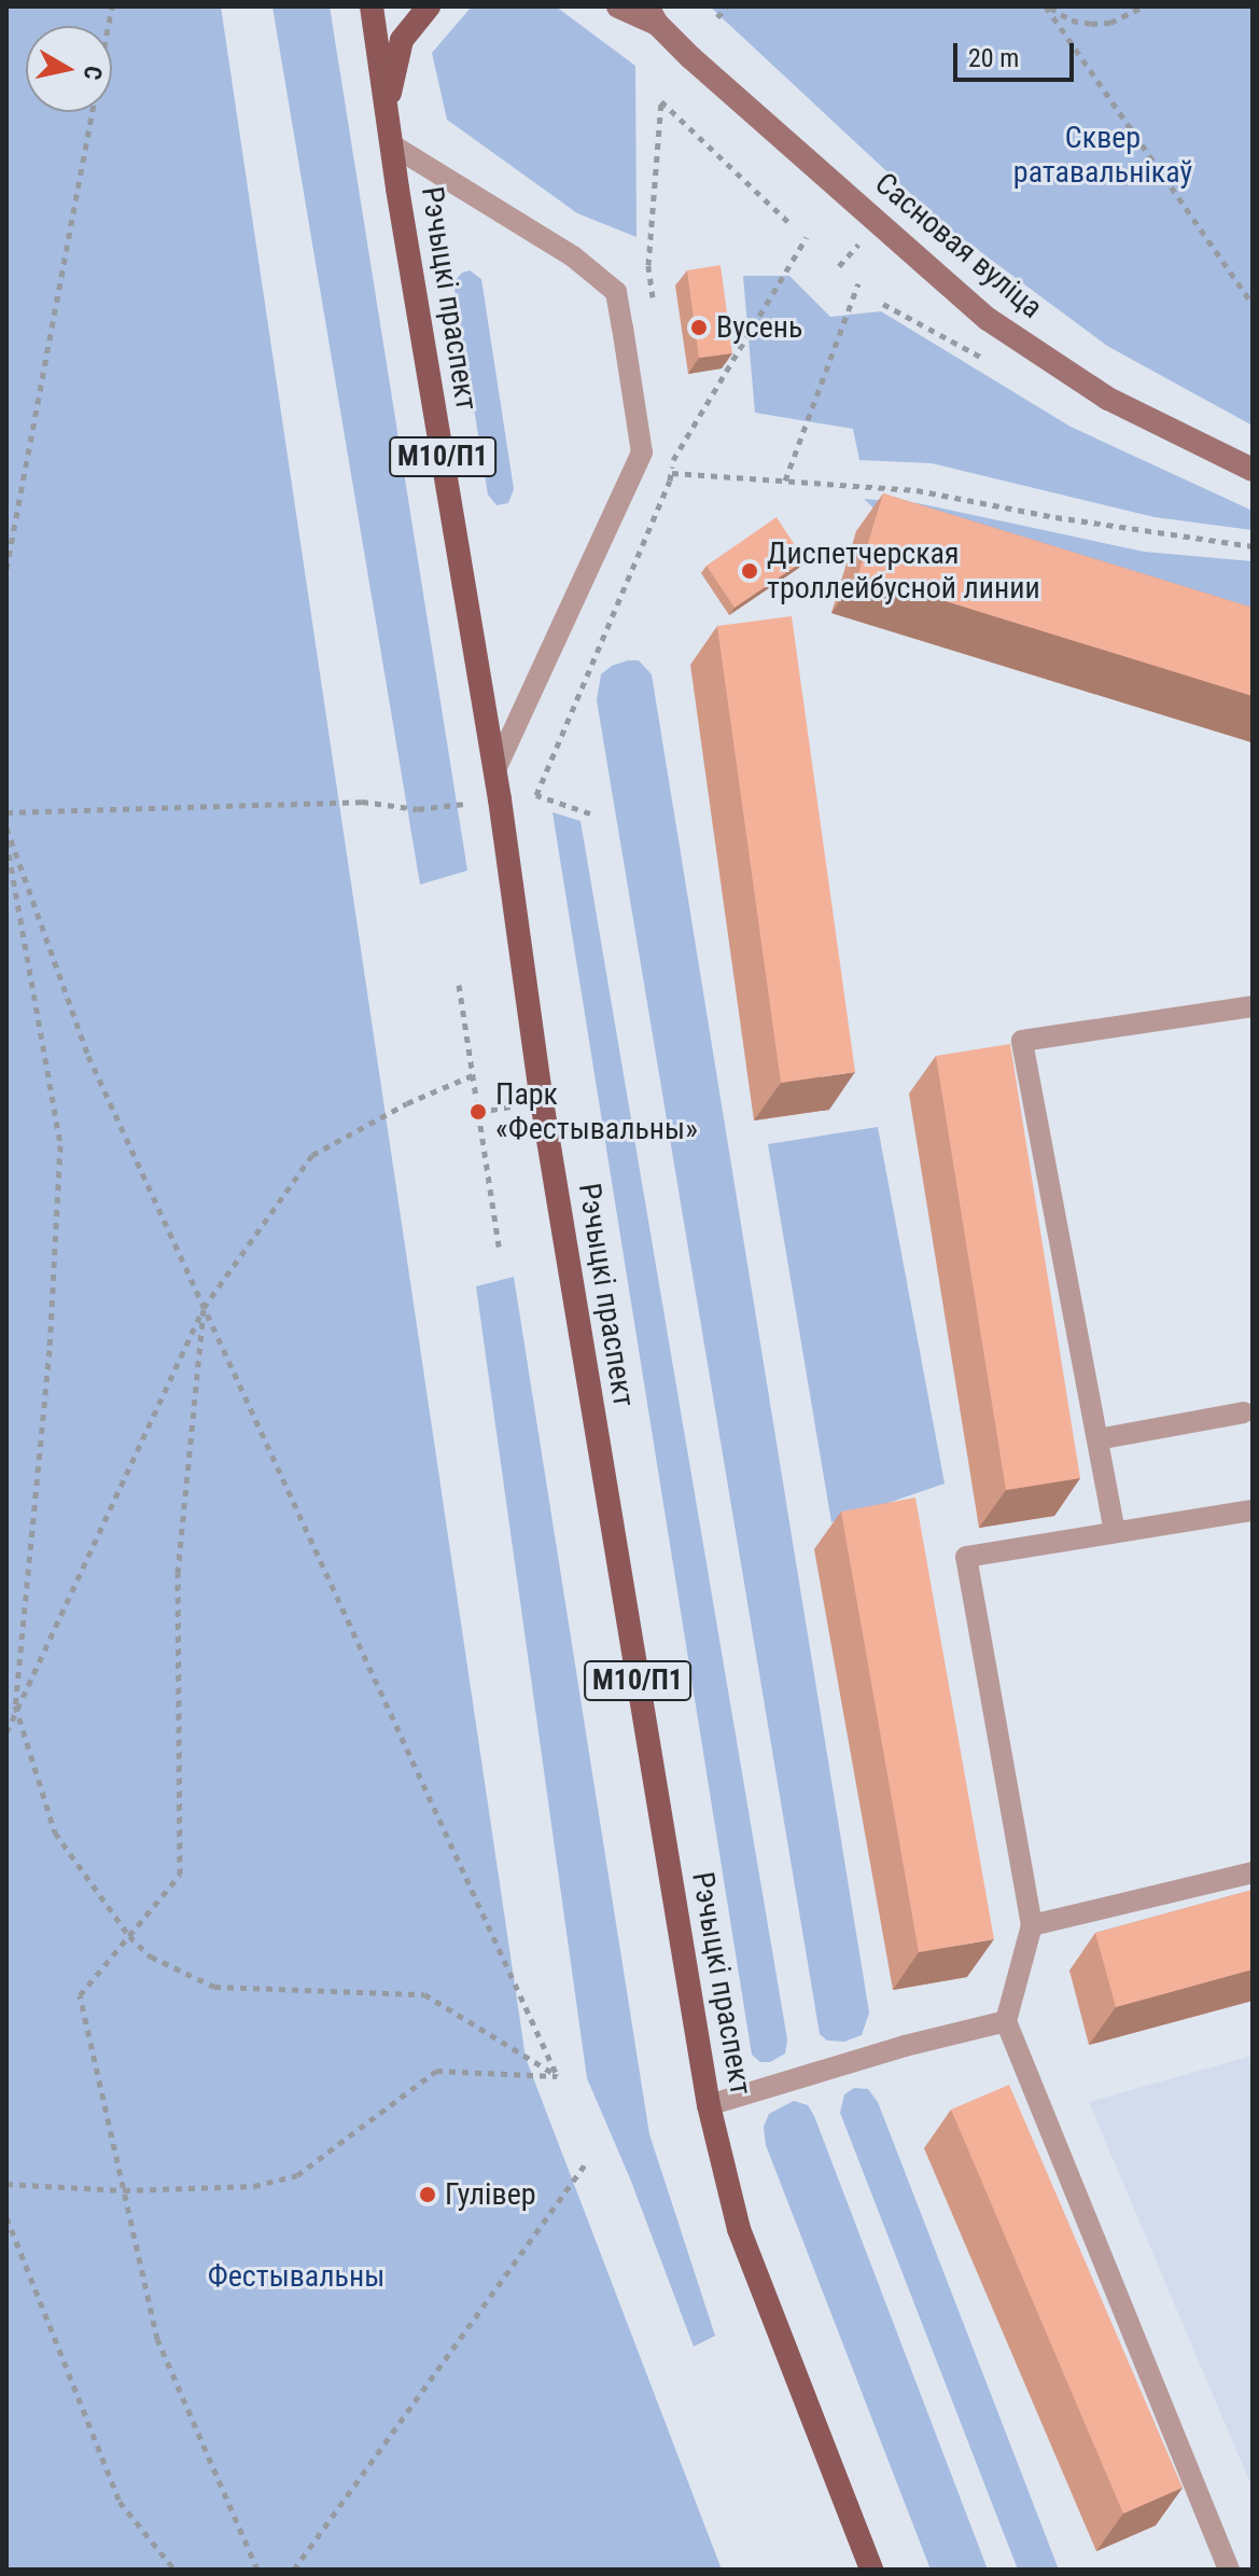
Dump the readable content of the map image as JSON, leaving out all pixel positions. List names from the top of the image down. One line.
{"streets":{"main road":["Сасновая вуліца","Рэчыцкі праспект","М10/П1"]},"parks":["Сквер ратавальнікаў","Фестывальны"],"places":["Вусень","Диспетчерская троллейбусной линии","Парк «Фестывальны»","Гулівер"],"scale_bar":"20 m","north":"right"}
